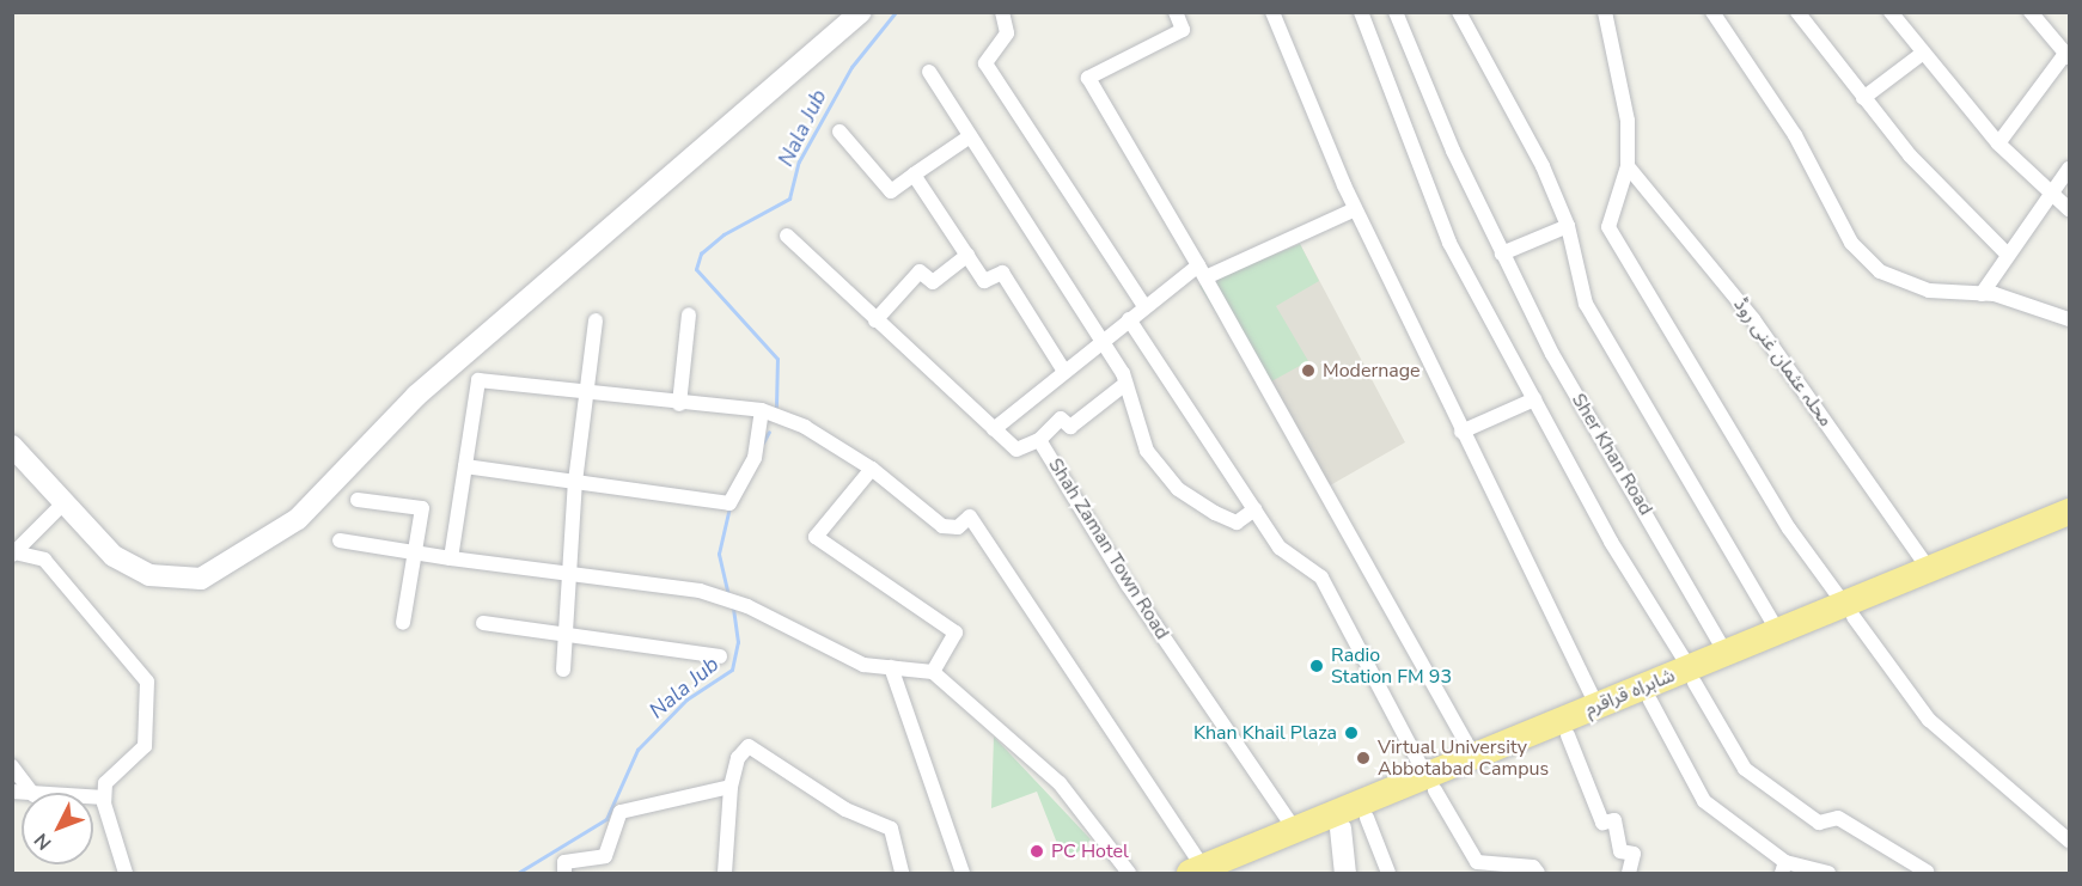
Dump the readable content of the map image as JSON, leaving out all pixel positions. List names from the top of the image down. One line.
{"streets":{"highway":["شاہراہ قراقرم"],"street":["محلہ عثمان غنی روڈ","Sher Khan Road","Shah Zaman Town Road"]},"crossings":[["محلہ عثمان غنی روڈ","شاہراہ قراقرم"],["Sher Khan Road","شاہراہ قراقرم"],["Shah Zaman Town Road","شاہراہ قراقرم"]],"water":["Nala Jub"],"places":["Modernage","Radio Station FM 93","Khan Khail Plaza","Virtual University Abbotabad Campus","PC Hotel"],"north":"bottom left"}
